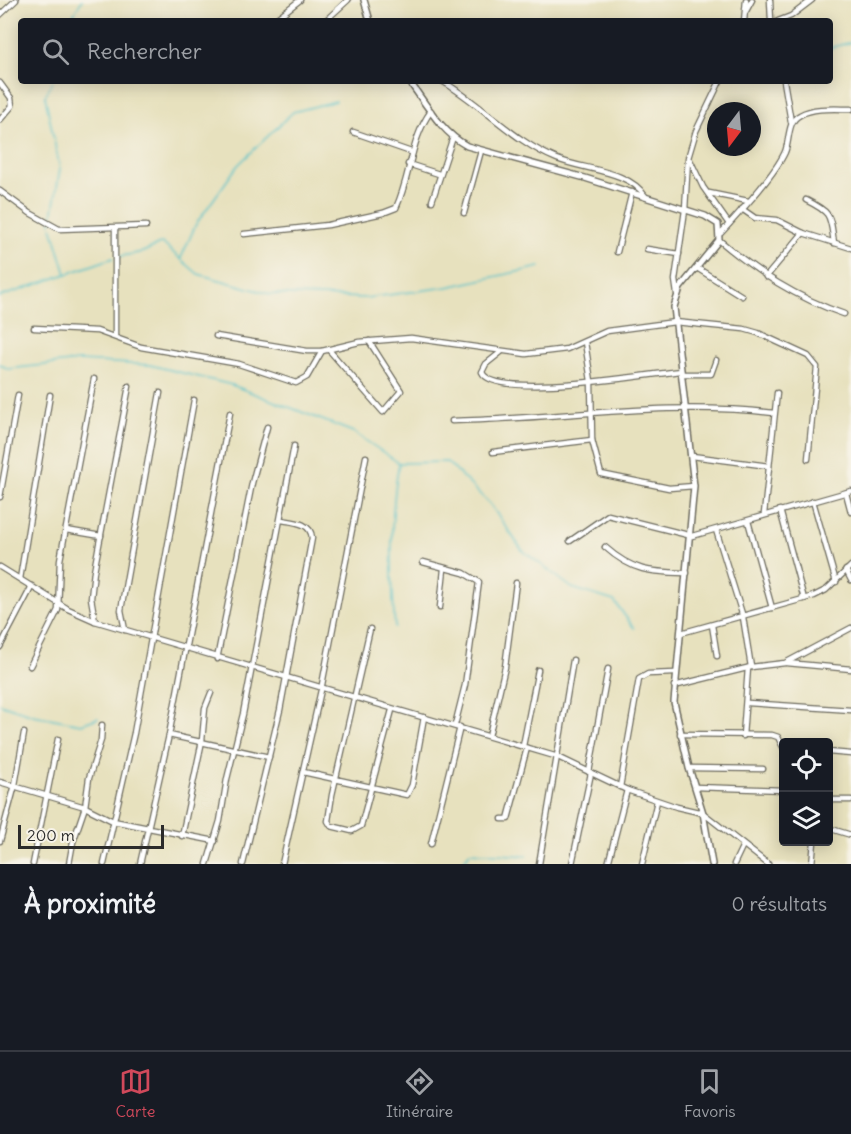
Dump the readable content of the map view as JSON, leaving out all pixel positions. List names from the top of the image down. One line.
{"scale_bar":"200 m","north":"bottom","page":{"search":"Rechercher","scale":"200 m","heading":["À proximité","0 résultats"],"nav":["Carte","Itinéraire","Favoris"]}}
